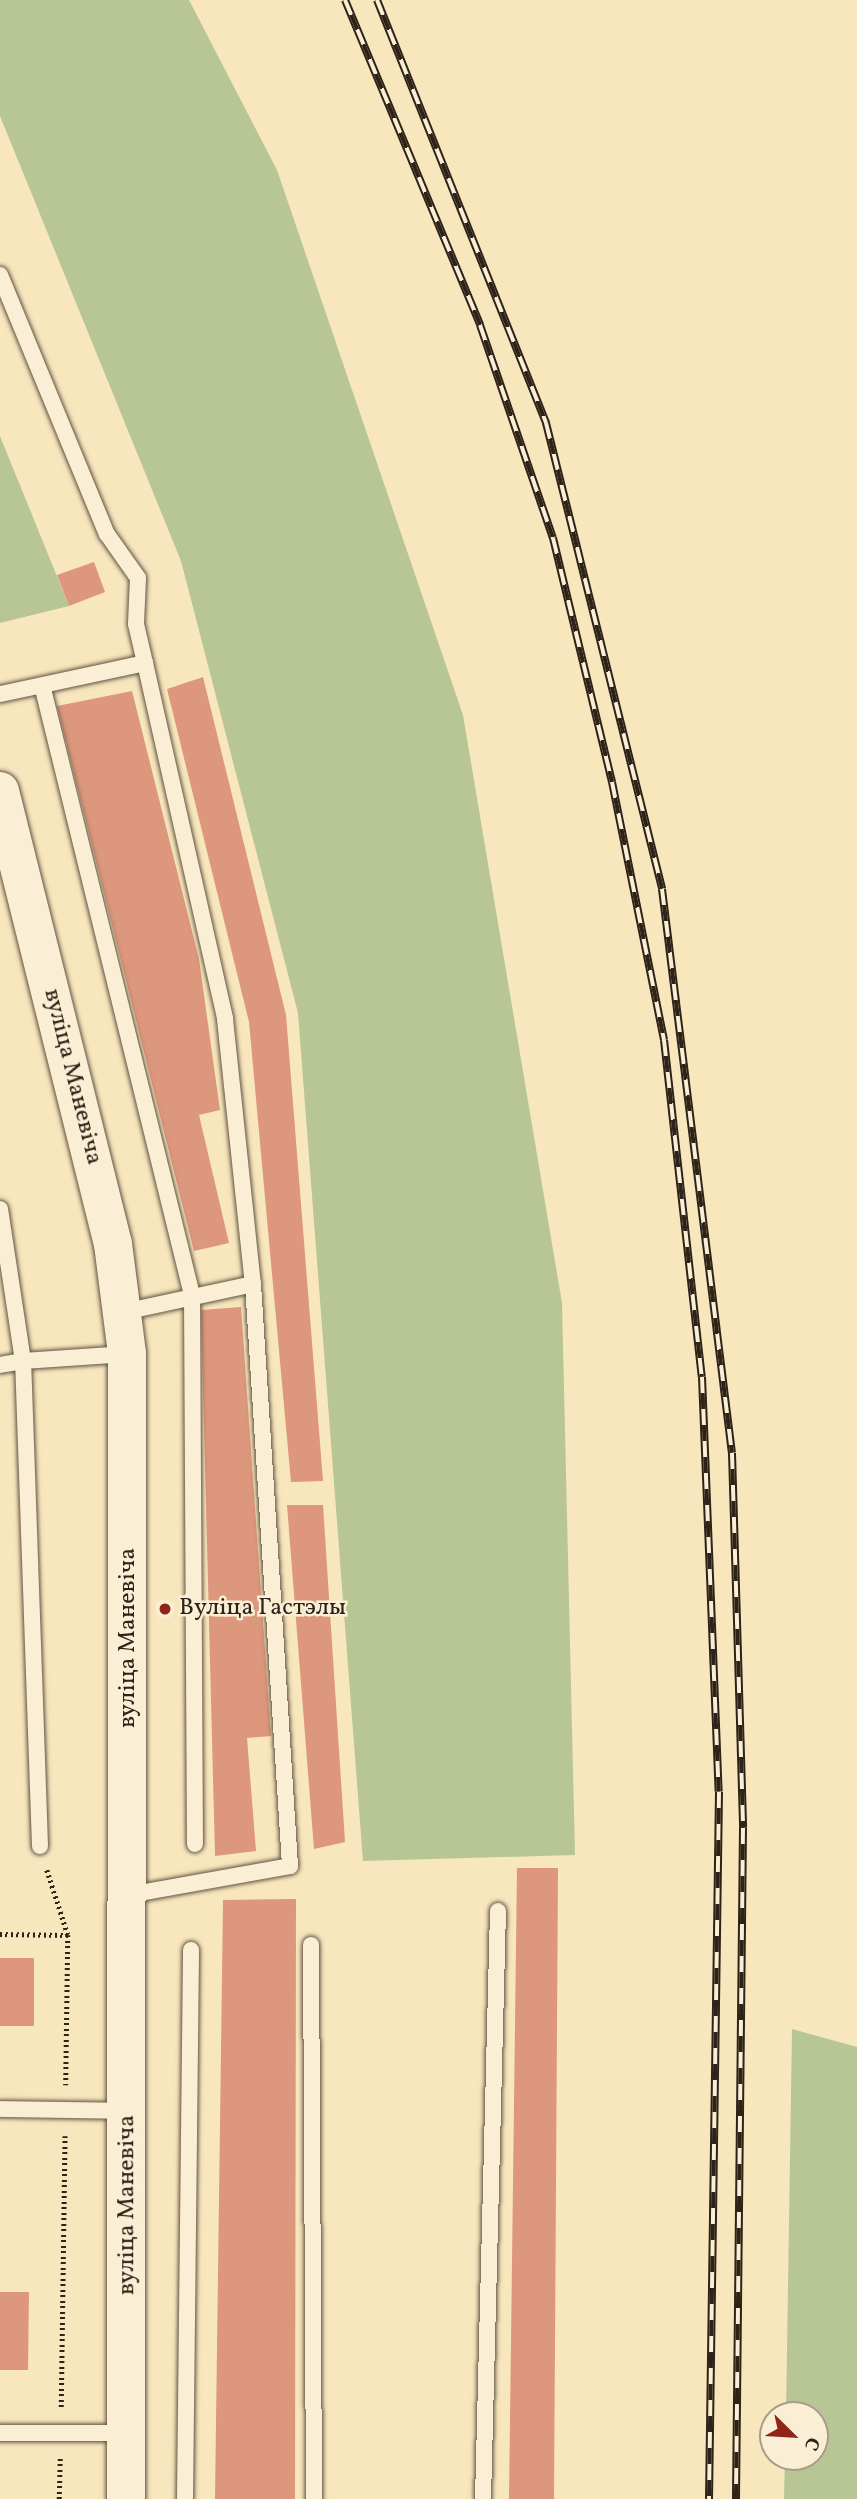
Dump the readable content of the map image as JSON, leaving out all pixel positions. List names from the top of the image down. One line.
{"streets":{"street":["вуліца Маневіча"]},"places":["Вуліца Гастэлы"],"north":"bottom right"}
